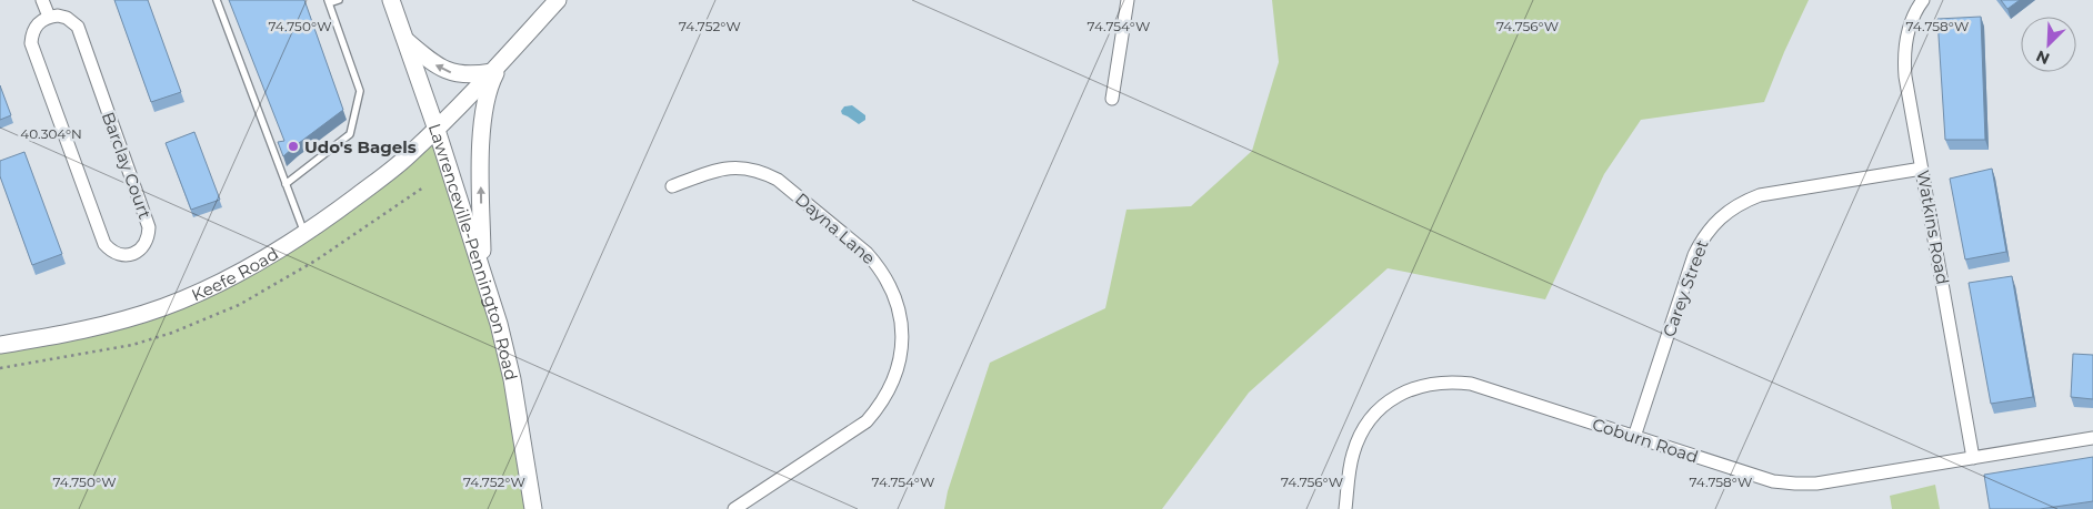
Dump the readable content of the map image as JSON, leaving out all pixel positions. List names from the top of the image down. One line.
{"streets":{"street":["Barclay Court","Watkins Road","Dayna Lane","Lawrenceville-Pennington Road","Keefe Road","Carey Street","Coburn Road"]},"crossings":[["Watkins Road","Carey Street"],["Watkins Road","Coburn Road"],["Lawrenceville-Pennington Road","Keefe Road"],["Carey Street","Coburn Road"]],"places":["Udo's Bagels"],"north":"bottom left","coordinates":["74.750°W","74.752°W","74.754°W","74.756°W","74.758°W","40.304°N"]}
